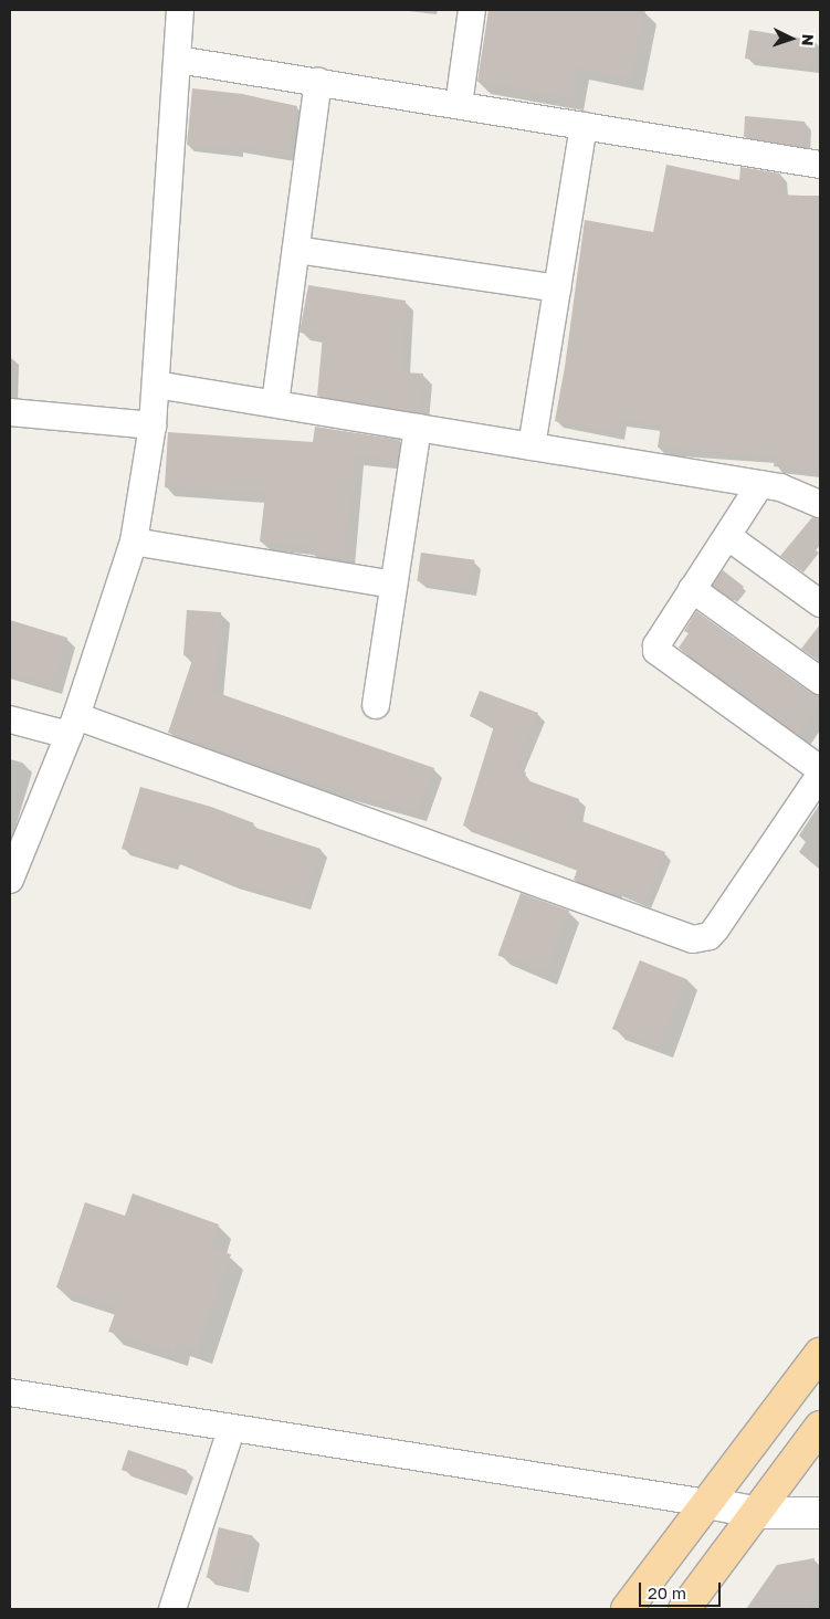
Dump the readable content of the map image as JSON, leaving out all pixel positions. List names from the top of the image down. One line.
{"scale_bar":"20 m","north":"right"}
